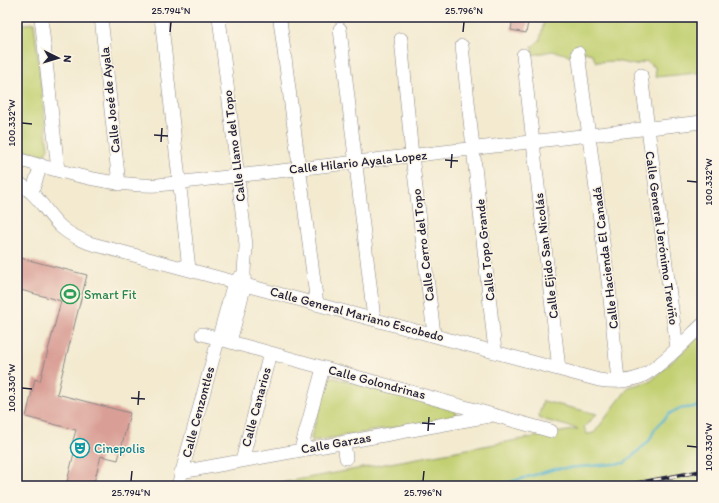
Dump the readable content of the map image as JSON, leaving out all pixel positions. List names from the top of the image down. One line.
{"streets":{"street":["Calle José de Ayala","Calle Llano del Topo","Calle Hilario Ayala Lopez","Calle General Jerónimo Treviño","Calle Cerro del Topo","Calle Topo Grande","Calle Ejido San Nicolás","Calle Hacienda El Canadá","Calle General Mariano Escobedo","Calle Golondrinas","Calle Canarios","Calle Cenzontles","Calle Garzas"]},"crossings":[["Calle José de Ayala","Calle Hilario Ayala Lopez"],["Calle Llano del Topo","Calle Hilario Ayala Lopez"],["Calle Llano del Topo","Calle General Mariano Escobedo"],["Calle Llano del Topo","Calle Golondrinas"],["Calle Llano del Topo","Calle Cenzontles"],["Calle Hilario Ayala Lopez","Calle General Jerónimo Treviño"],["Calle Hilario Ayala Lopez","Calle Cerro del Topo"],["Calle Hilario Ayala Lopez","Calle Topo Grande"],["Calle Hilario Ayala Lopez","Calle Ejido San Nicolás"],["Calle Hilario Ayala Lopez","Calle Hacienda El Canadá"],["Calle General Jerónimo Treviño","Calle General Mariano Escobedo"],["Calle Cerro del Topo","Calle General Mariano Escobedo"],["Calle Topo Grande","Calle General Mariano Escobedo"],["Calle Ejido San Nicolás","Calle General Mariano Escobedo"],["Calle Hacienda El Canadá","Calle General Mariano Escobedo"],["Calle Golondrinas","Calle Canarios"],["Calle Golondrinas","Calle Cenzontles"],["Calle Golondrinas","Calle Garzas"],["Calle Canarios","Calle Garzas"],["Calle Cenzontles","Calle Garzas"]],"places":{"sports":["Smart Fit"],"theatre":["Cinepolis"]},"north":"right","coordinates":["25.794°N","25.796°N","100.332°W","100.330°W"]}
